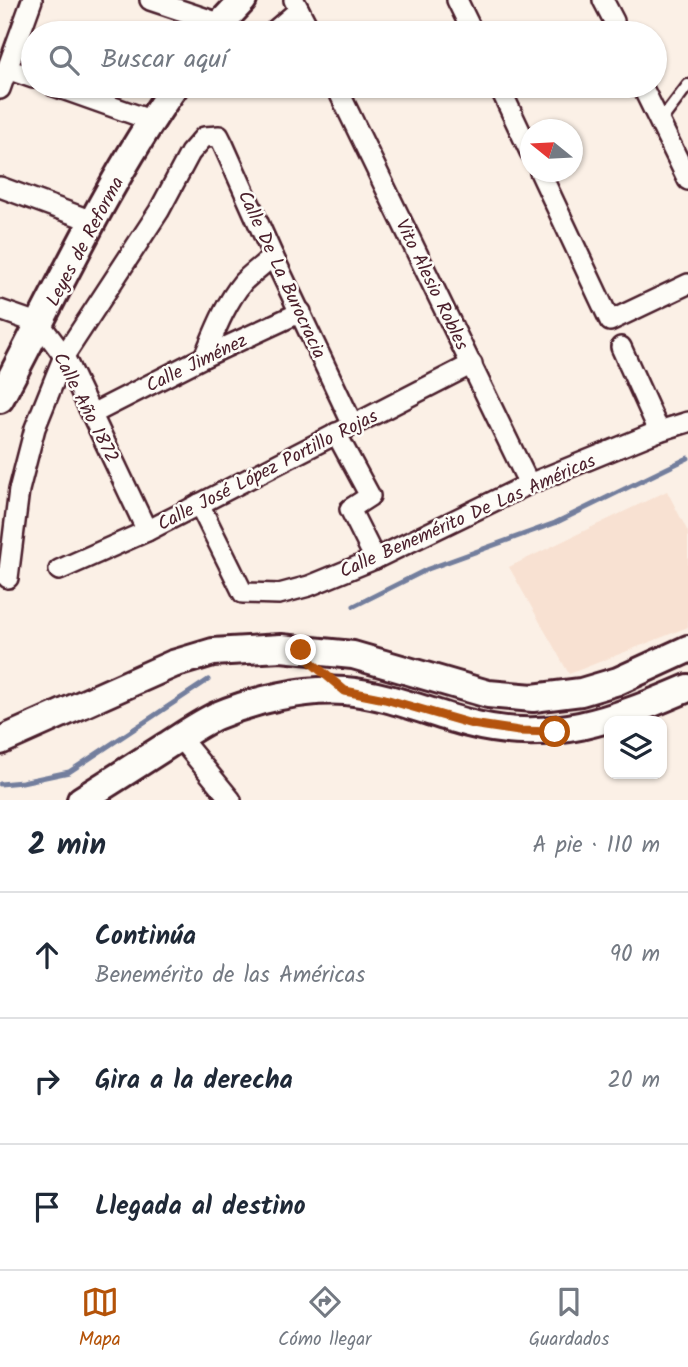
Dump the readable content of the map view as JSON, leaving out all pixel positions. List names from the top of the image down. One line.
{"streets":{"street":["Leyes de Reforma","Calle De La Burocracia","Vito Alesio Robles","Calle Jiménez","Calle Año 1872","Calle José López Portillo Rojas","Calle Benemérito De Las Américas"]},"crossings":[["Leyes de Reforma","Calle Año 1872"],["Calle De La Burocracia","Calle Jiménez"],["Calle De La Burocracia","Calle Año 1872"],["Calle De La Burocracia","Calle José López Portillo Rojas"],["Calle De La Burocracia","Calle Benemérito De Las Américas"],["Vito Alesio Robles","Calle José López Portillo Rojas"],["Vito Alesio Robles","Calle Benemérito De Las Américas"],["Calle Jiménez","Calle Año 1872"],["Calle Año 1872","Calle José López Portillo Rojas"],["Calle José López Portillo Rojas","Calle Benemérito De Las Américas"]],"north":"left","page":{"search":"Buscar aquí","heading":["2 min","A pie · 110 m"],"list":[["Continúa","Benemérito de las Américas","90 m"],["Gira a la derecha","20 m"],"Llegada al destino"],"nav":["Mapa","Cómo llegar","Guardados"]}}
